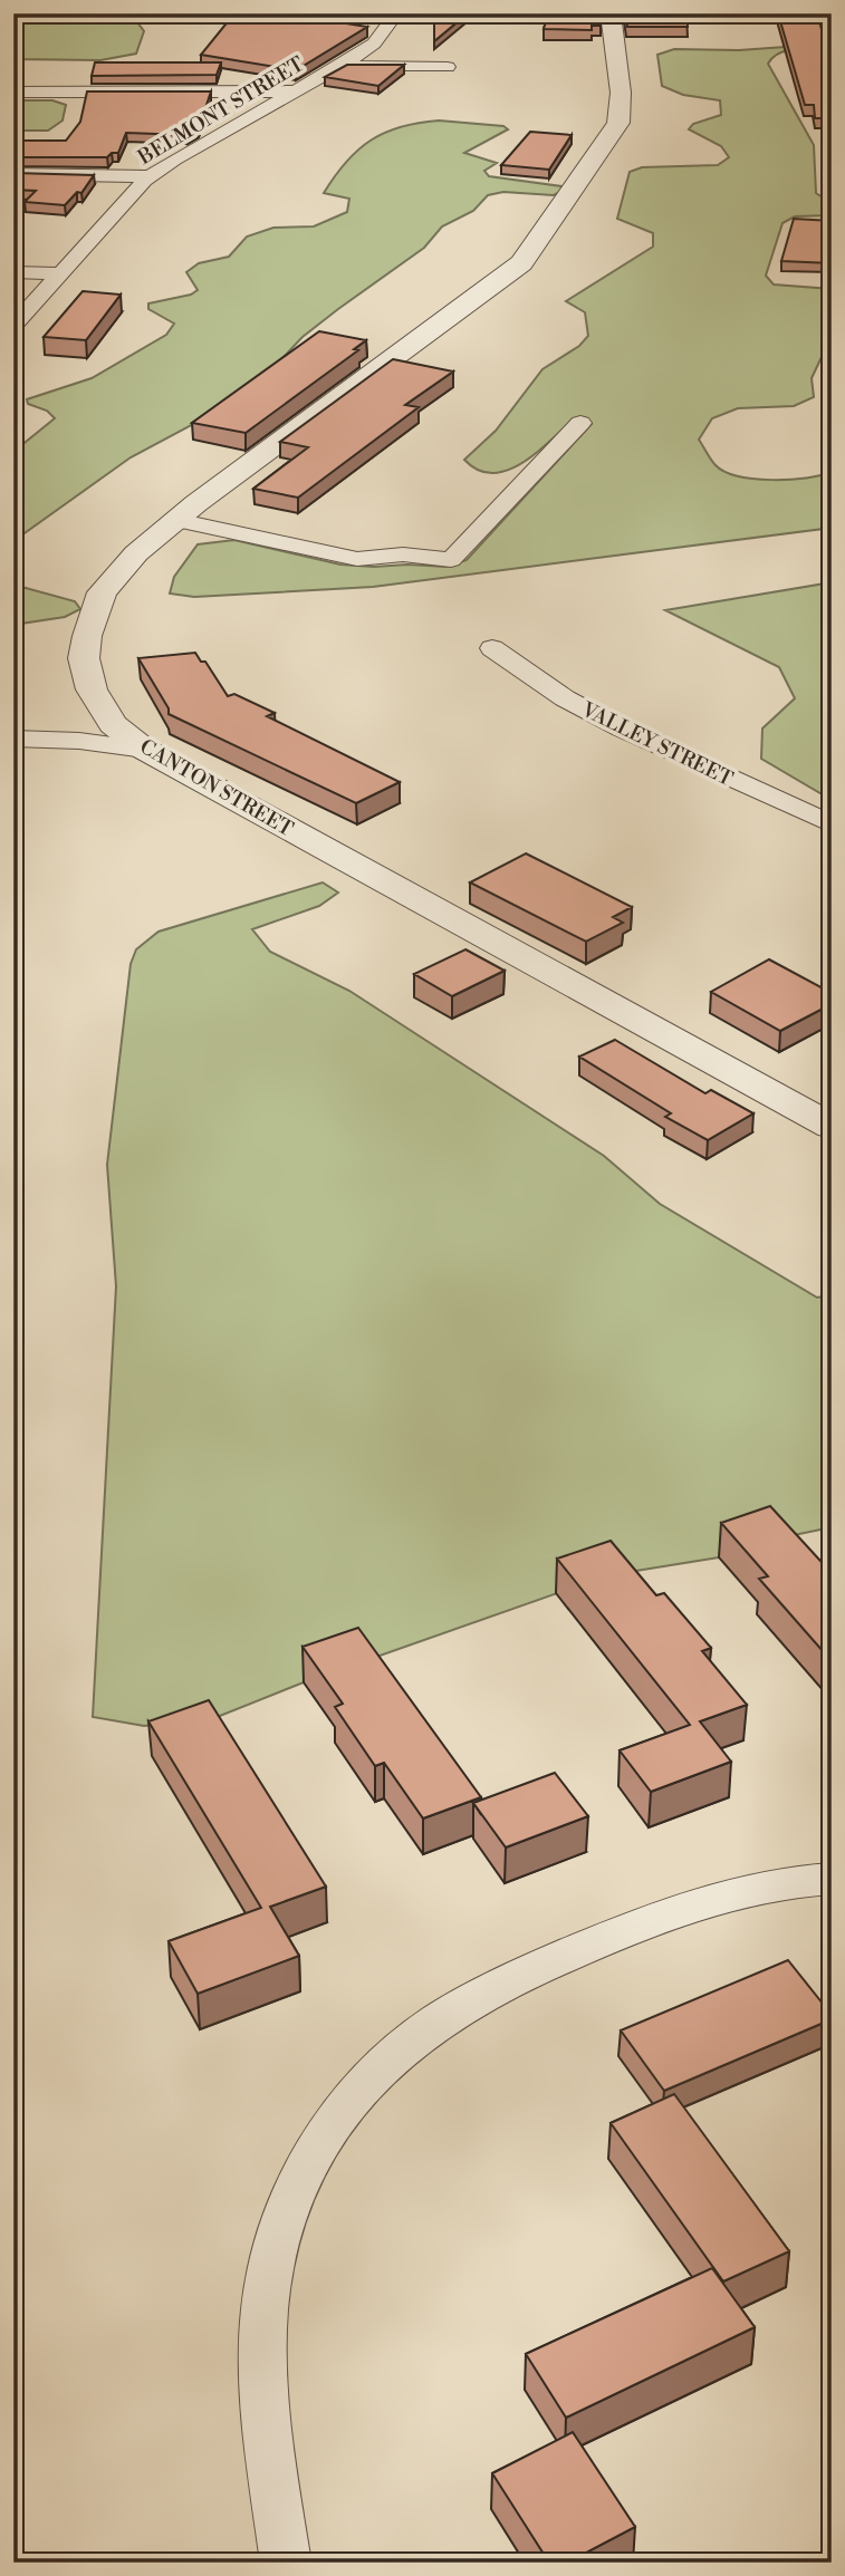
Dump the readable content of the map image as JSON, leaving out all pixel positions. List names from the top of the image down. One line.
{"streets":{"street":["BELMONT STREET","VALLEY STREET","CANTON STREET"]}}
